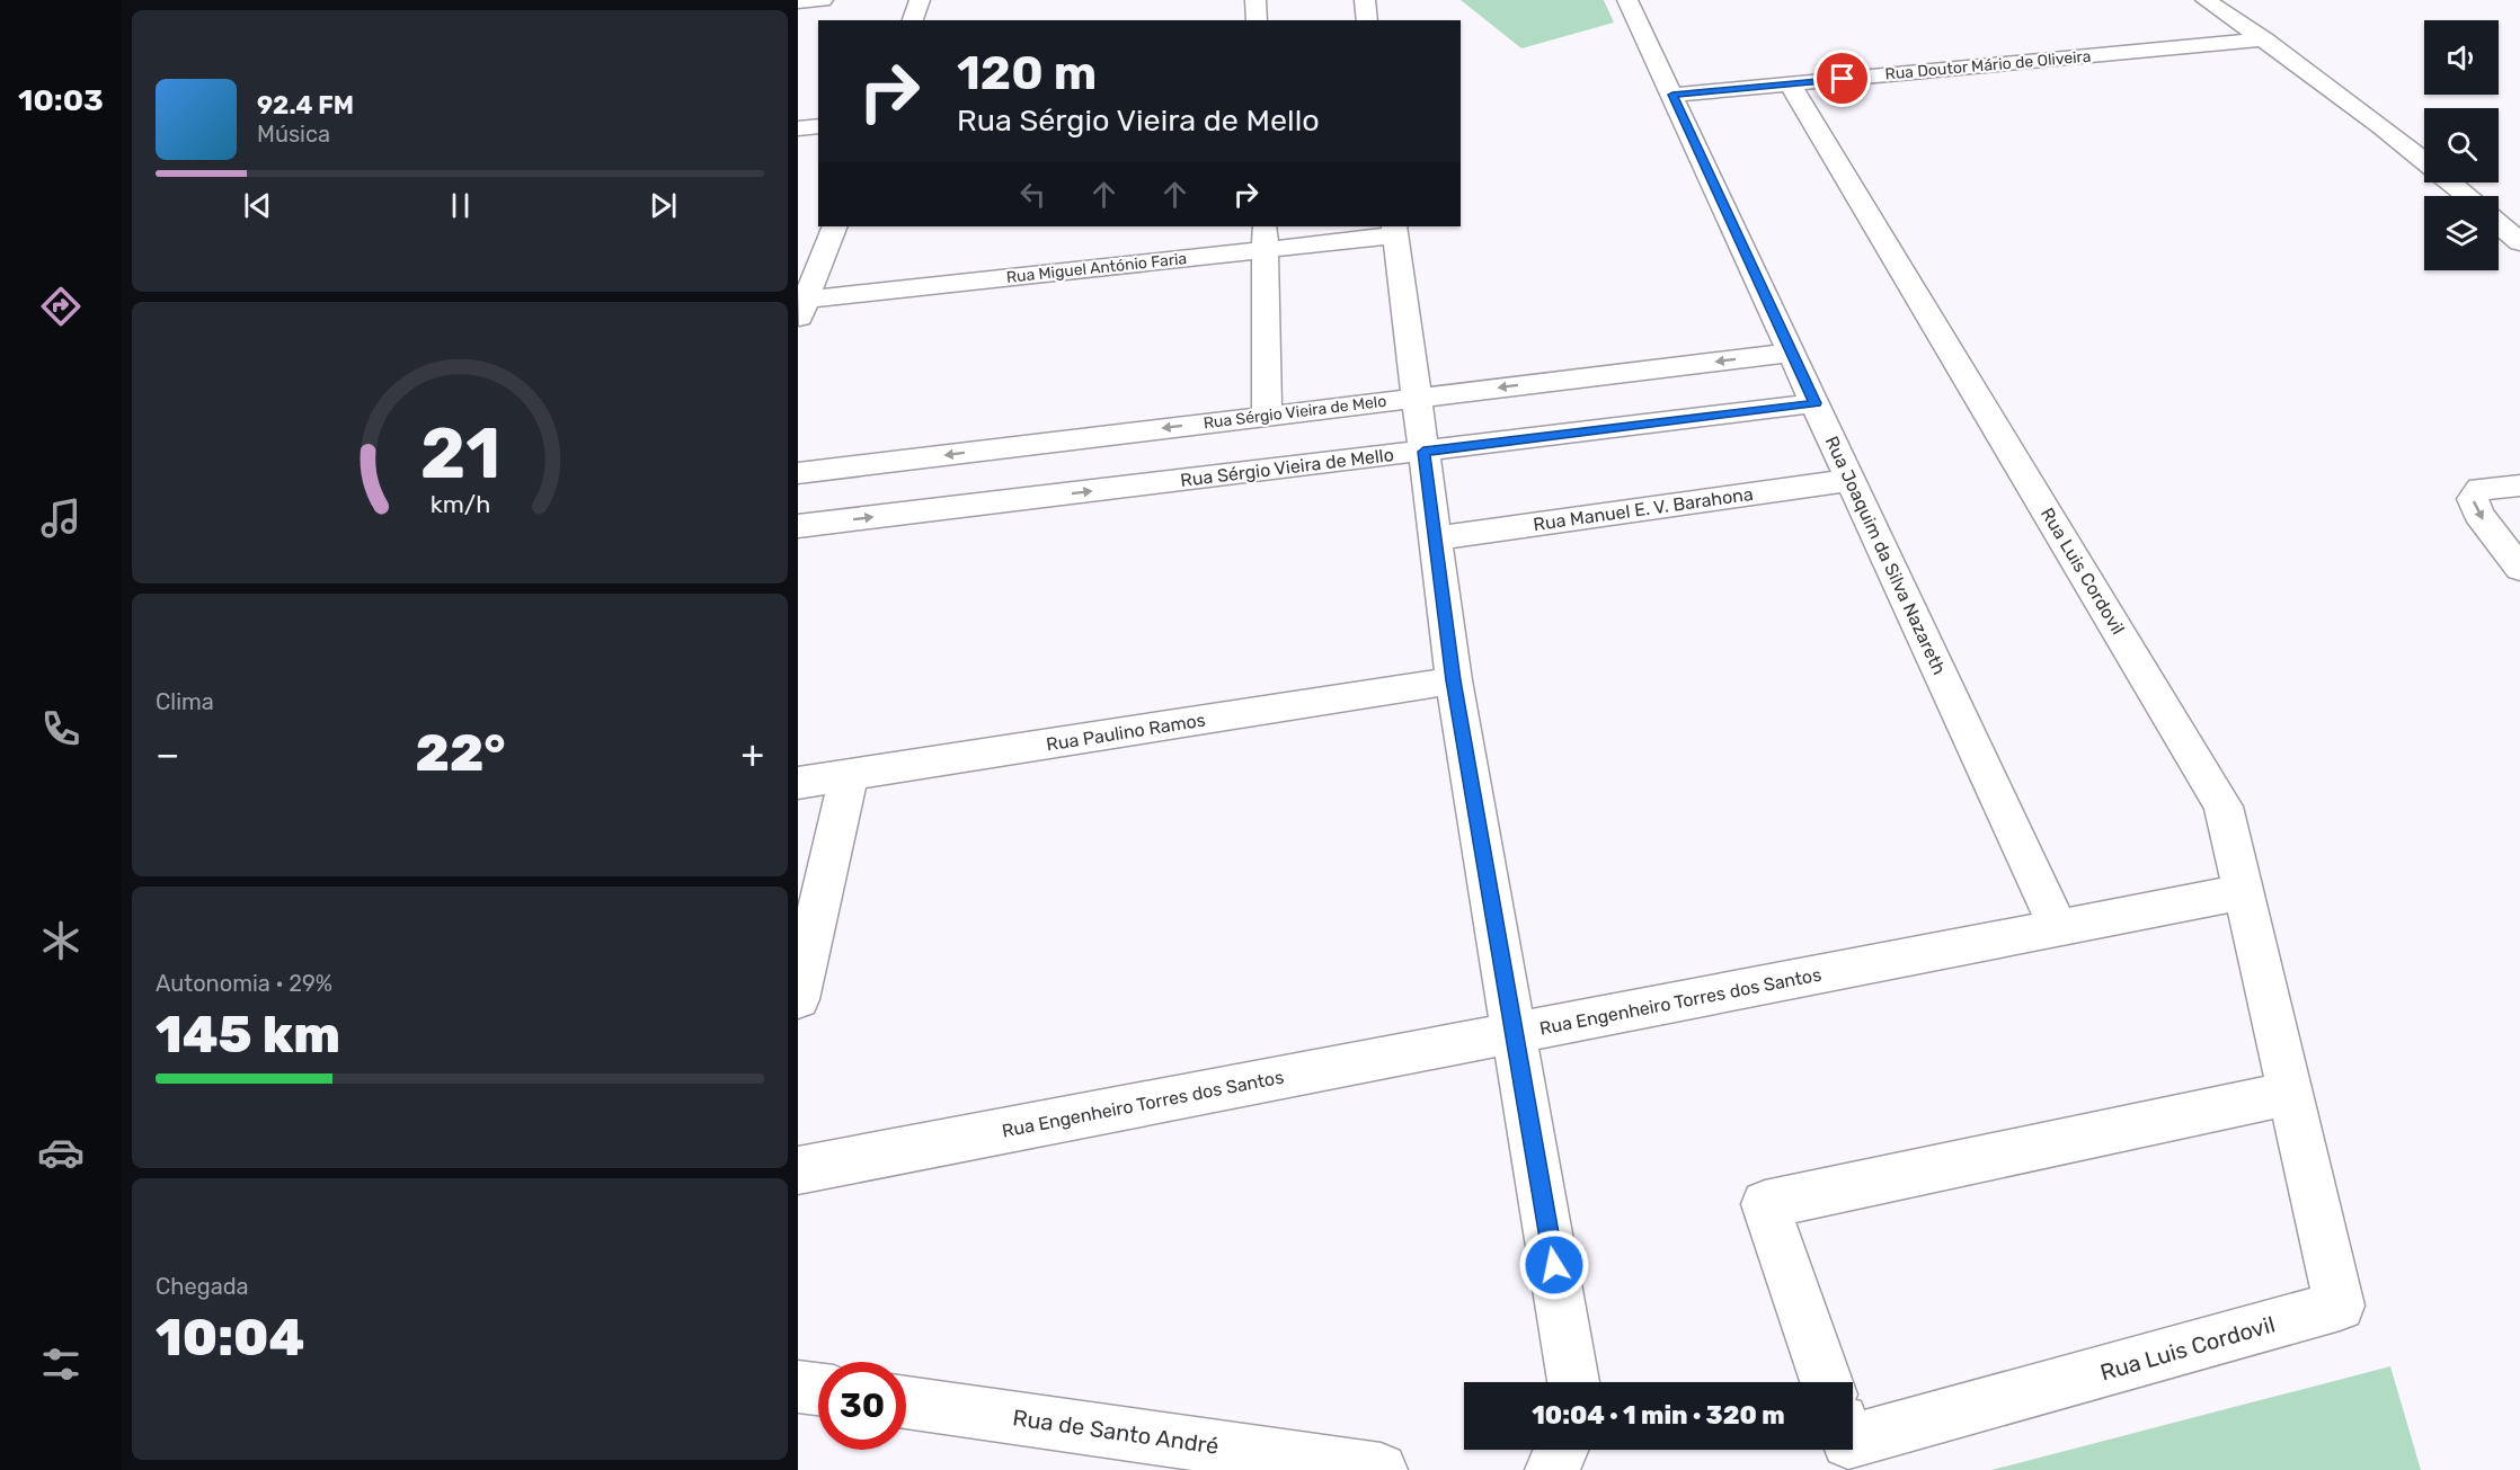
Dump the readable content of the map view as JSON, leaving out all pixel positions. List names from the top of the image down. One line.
{"streets":{"street":["Rua Doutor Mário de Oliveira","Rua Miguel António Faria","Rua Sérgio Vieira de Melo","Rua Sérgio Vieira de Mello","Rua Manuel E. V. Barahona","Rua Joaquim da Silva Nazareth","Rua Luis Cordovil","Rua Paulino Ramos","Rua Engenheiro Torres dos Santos","Rua de Santo André"]},"crossings":[["Rua Doutor Mário de Oliveira","Rua Joaquim da Silva Nazareth"],["Rua Doutor Mário de Oliveira","Rua Luis Cordovil"],["Rua Sérgio Vieira de Melo","Rua Joaquim da Silva Nazareth"],["Rua Sérgio Vieira de Mello","Rua Joaquim da Silva Nazareth"],["Rua Manuel E. V. Barahona","Rua Joaquim da Silva Nazareth"],["Rua Joaquim da Silva Nazareth","Rua Engenheiro Torres dos Santos"],["Rua Luis Cordovil","Rua Engenheiro Torres dos Santos"]],"one_way":["Rua Sérgio Vieira de Melo","Rua Sérgio Vieira de Mello"],"page":{"tabs":"10:03","turn":["120 m","Rua Sérgio Vieira de Mello"],"song":["92.4 FM","Música"],"tile":["Clima",["Autonomia · 29%","145 km"],["Chegada","10:04"]],"heat":["−","22°","+"],"limit":"30","trip":"10:04 · 1 min · 320 m","gauge":["21","km/h"]}}
